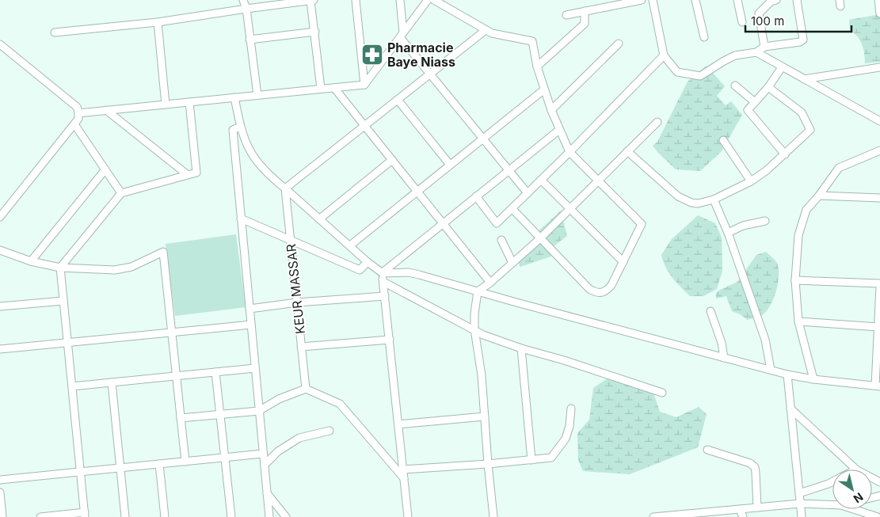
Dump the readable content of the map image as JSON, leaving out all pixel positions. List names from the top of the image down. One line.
{"streets":{"street":["KEUR MASSAR"]},"places":{"pharmacy":["Pharmacie Baye Niass"]},"scale_bar":"100 m","north":"bottom right"}
